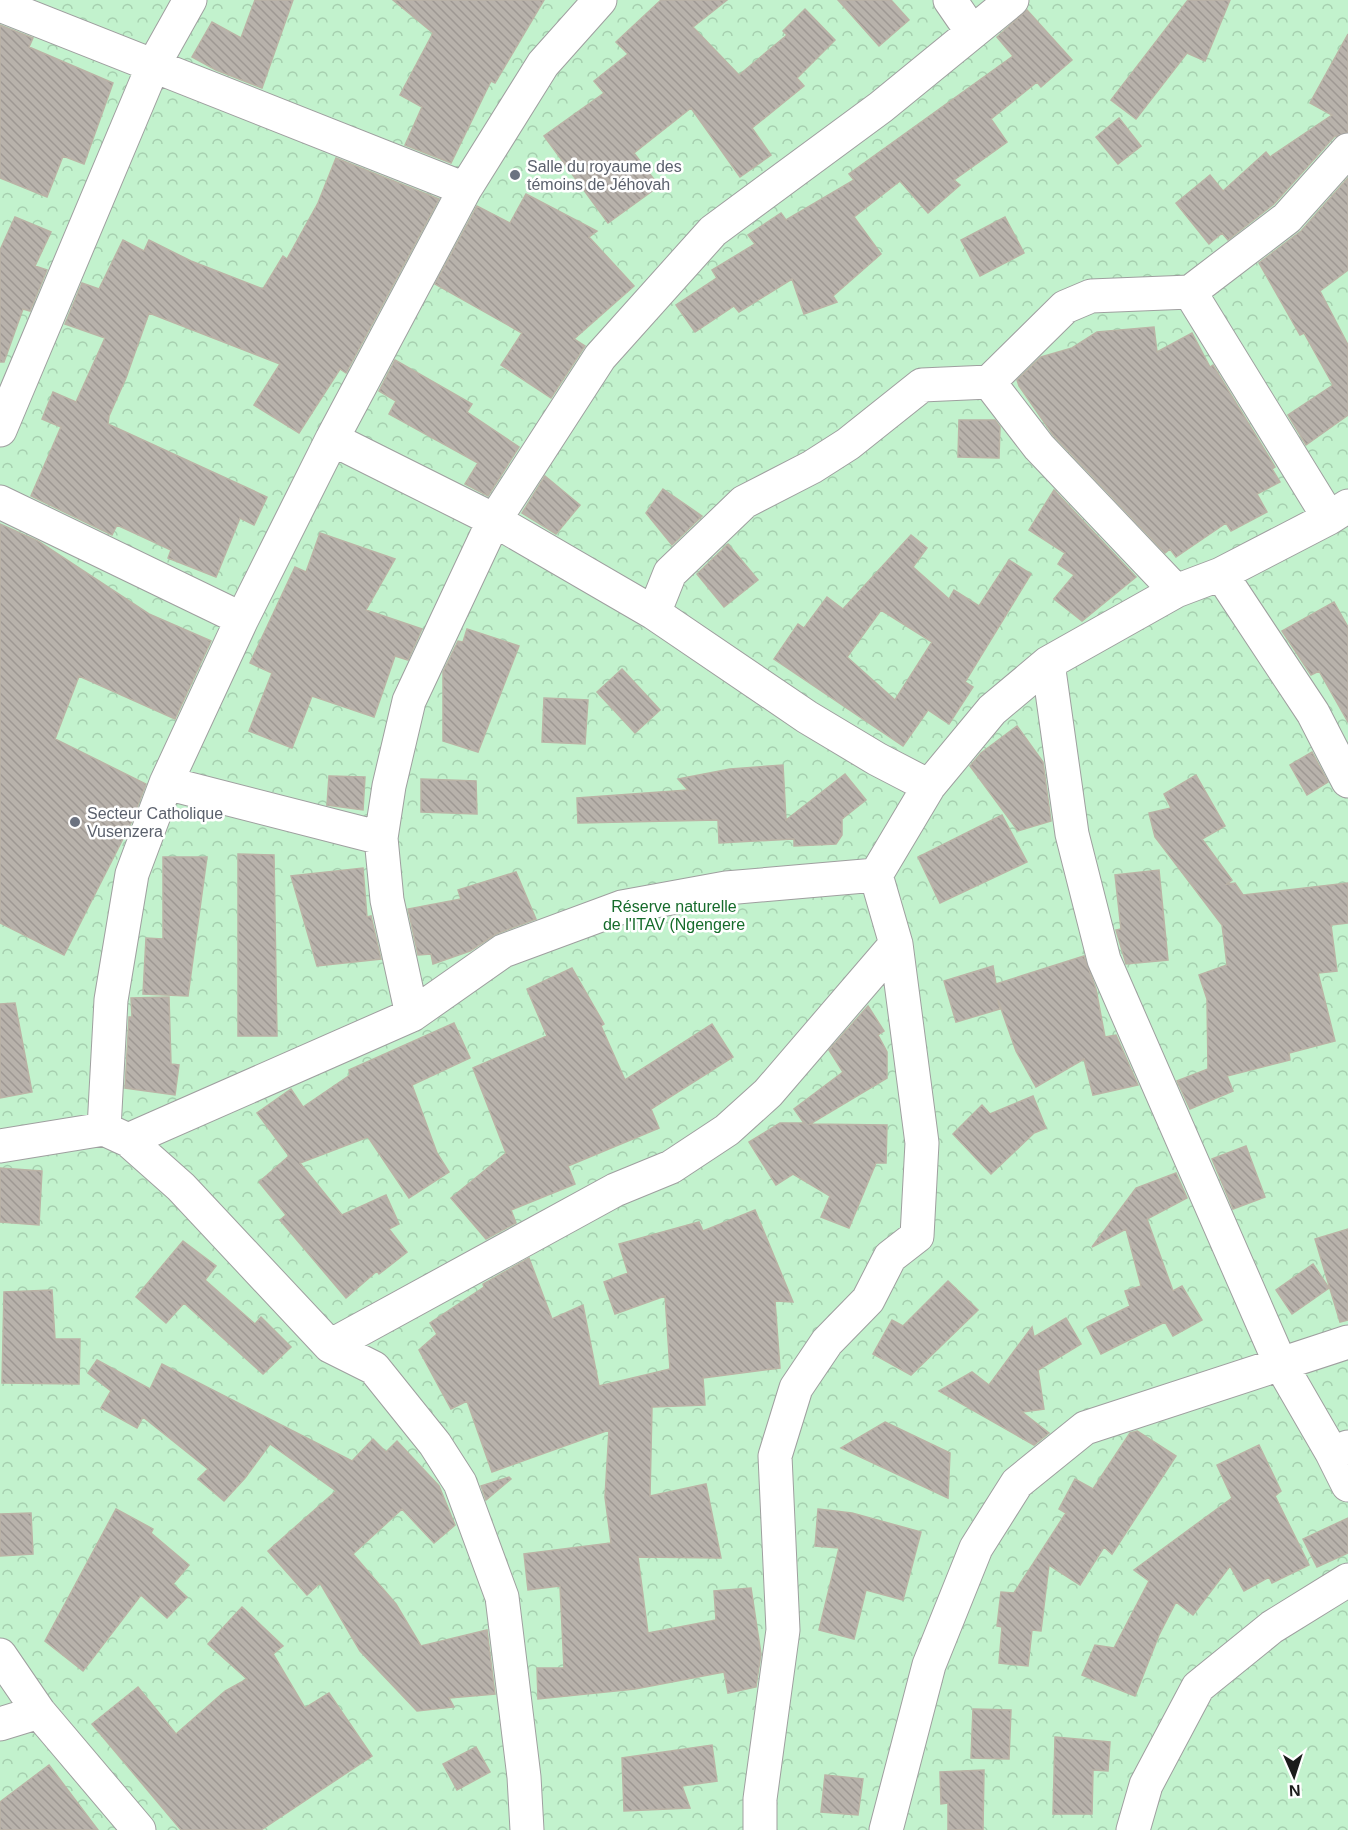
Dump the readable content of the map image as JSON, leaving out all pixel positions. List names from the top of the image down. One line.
{"parks":["Réserve naturelle de l'ITAV (Ngengere"],"places":["Salle du royaume des témoins de Jéhovah","Secteur Catholique Vusenzera"],"north":"bottom"}
